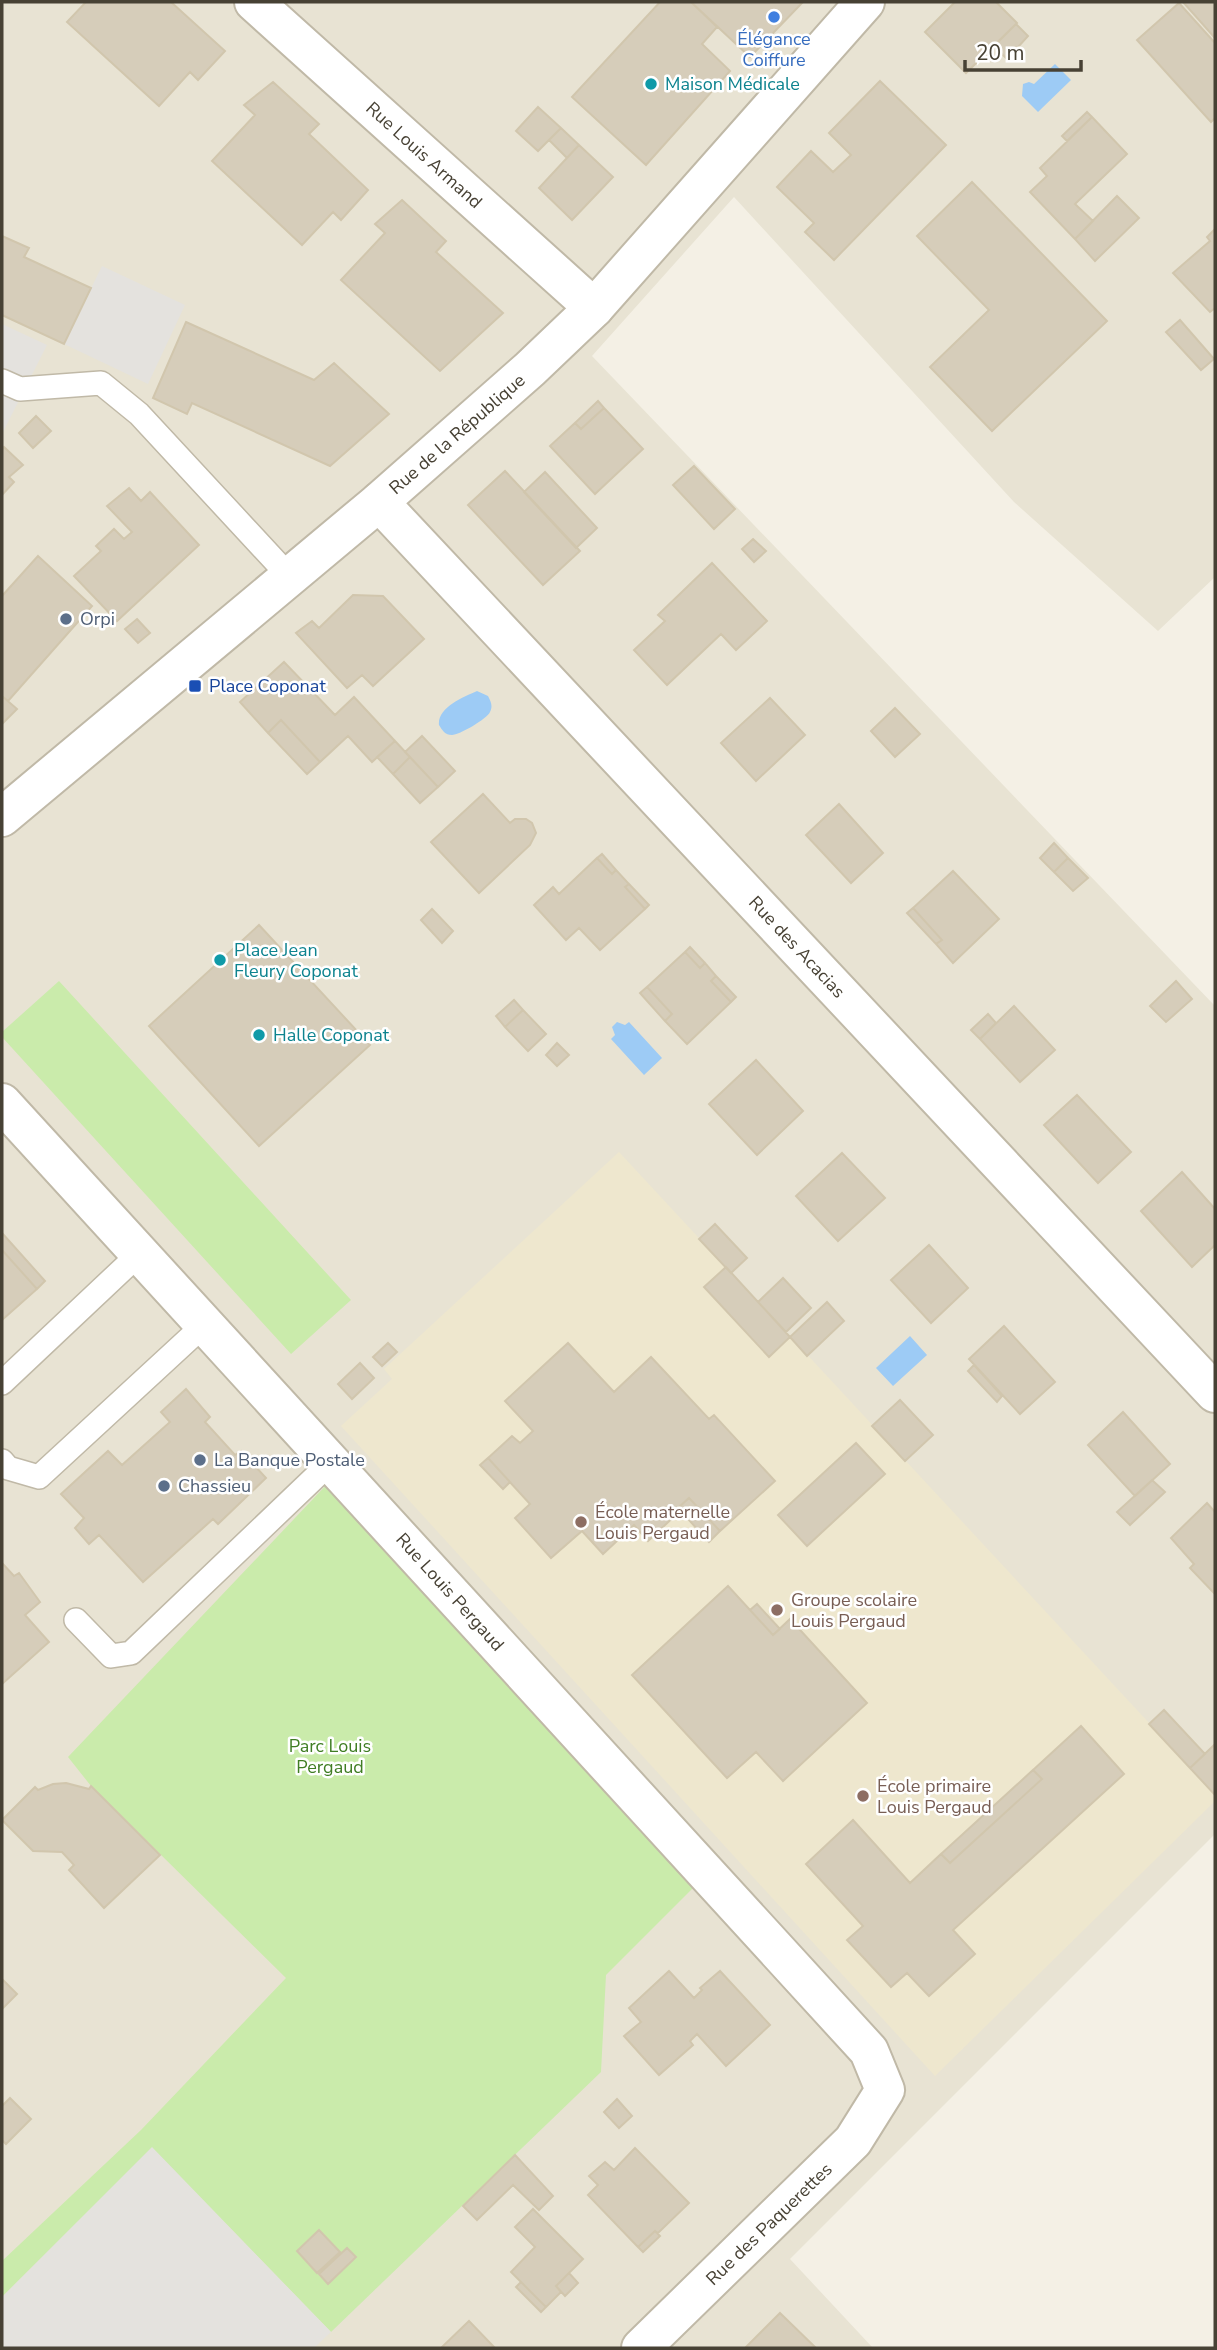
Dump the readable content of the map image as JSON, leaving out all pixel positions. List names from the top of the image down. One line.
{"streets":{"street":["Rue Louis Armand","Rue de la République","Rue des Acacias","Rue Louis Pergaud","Rue des Paquerettes"]},"crossings":[["Rue Louis Armand","Rue de la République"],["Rue de la République","Rue des Acacias"],["Rue Louis Pergaud","Rue des Paquerettes"]],"parks":["Parc Louis Pergaud"],"places":{"other":["Élégance Coiffure","Maison Médicale","Orpi","Place Jean Fleury Coponat","Halle Coponat","La Banque Postale","Chassieu","École maternelle Louis Pergaud","Groupe scolaire Louis Pergaud","École primaire Louis Pergaud"],"transit":["Place Coponat"]},"scale_bar":"20 m"}
